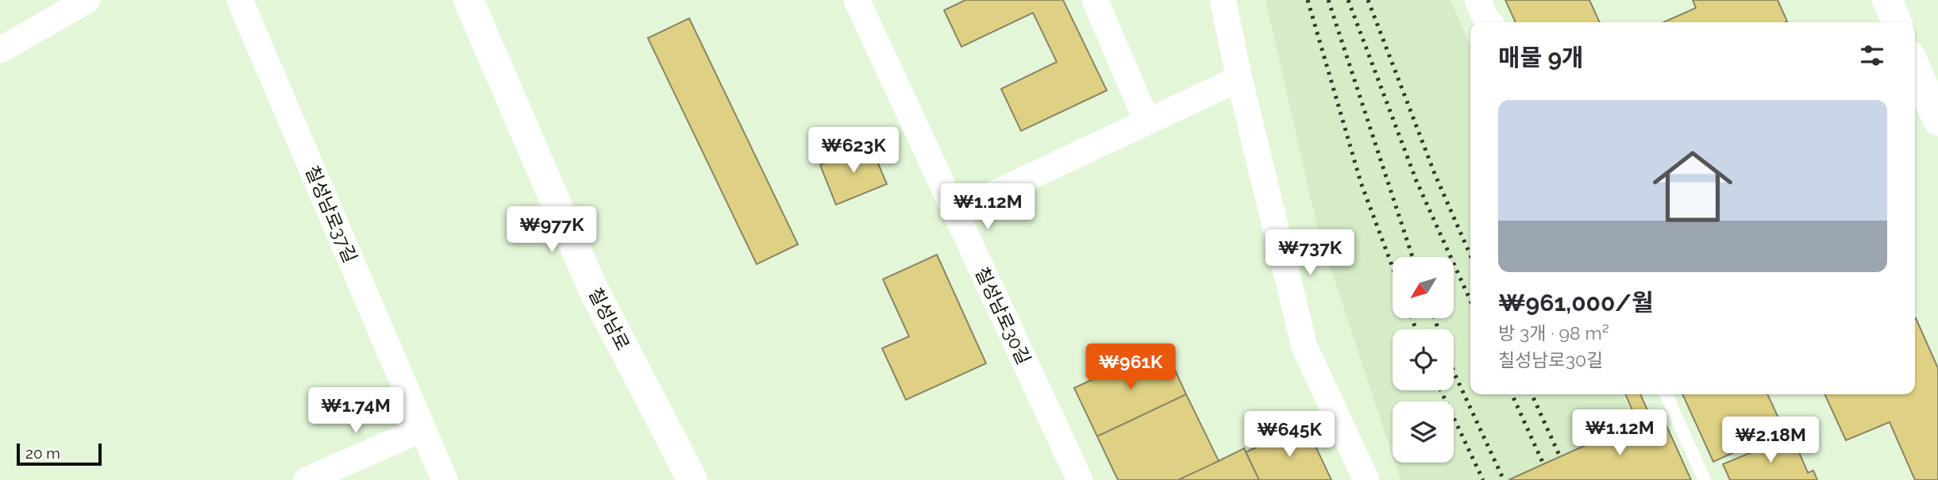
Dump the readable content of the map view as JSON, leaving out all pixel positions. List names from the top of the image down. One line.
{"streets":{"street":["칠성남로37길","칠성남로30길","칠성남로"]},"scale_bar":"20 m","north":"bottom left","page":{"heading":"매물 9개","list":[{"name":"₩961,000/월","note":"방 3개 · 98 m² · 칠성남로30길"}],"price":["₩623K","₩1.12M","₩977K","₩737K","₩961K","₩1.74M","₩1.12M","₩645K","₩2.18M"],"scale":"20 m"}}
